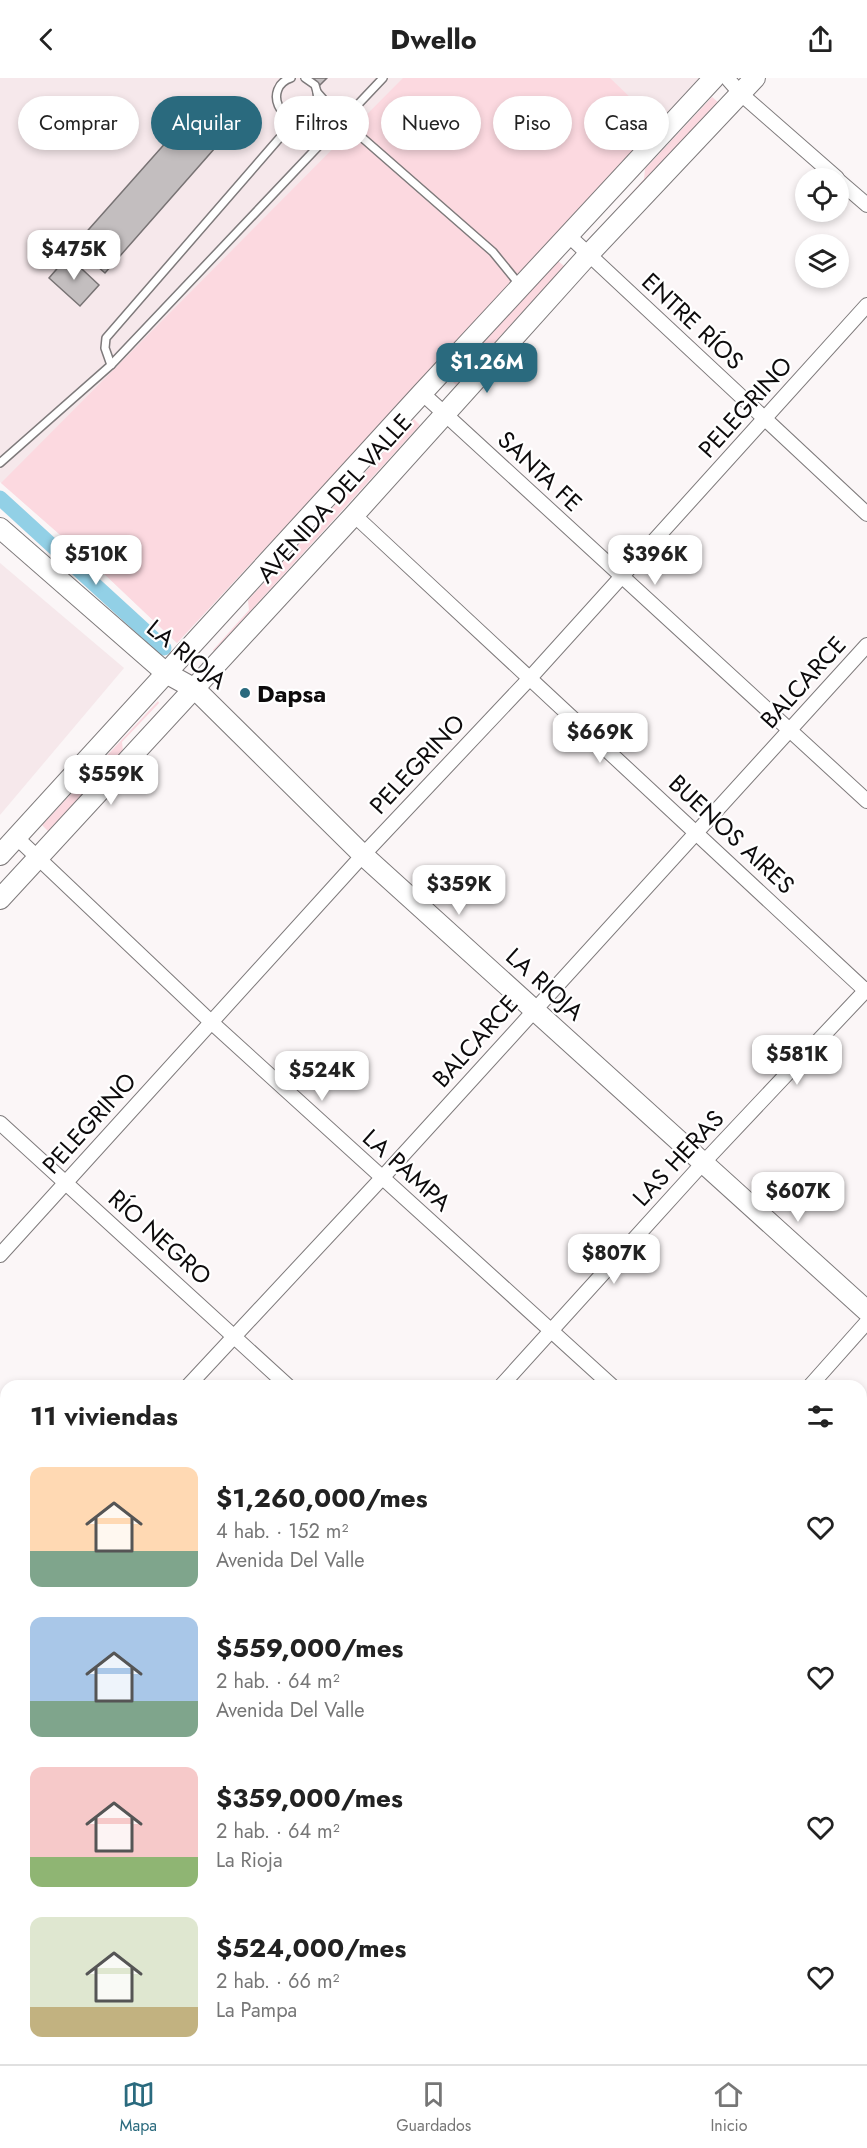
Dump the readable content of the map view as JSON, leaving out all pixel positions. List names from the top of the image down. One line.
{"streets":{"main road":["AVENIDA DEL VALLE","LA RIOJA"],"street":["ENTRE RÍOS","PELEGRINO","SANTA FE","BALCARCE","BUENOS AIRES","LAS HERAS","LA PAMPA","RÍO NEGRO"]},"crossings":[["ENTRE RÍOS","PELEGRINO"],["ENTRE RÍOS","AVENIDA DEL VALLE"],["PELEGRINO","SANTA FE"],["PELEGRINO","LA RIOJA"],["PELEGRINO","BUENOS AIRES"],["PELEGRINO","LA PAMPA"],["PELEGRINO","RÍO NEGRO"],["SANTA FE","AVENIDA DEL VALLE"],["SANTA FE","BALCARCE"],["AVENIDA DEL VALLE","LA RIOJA"],["AVENIDA DEL VALLE","BUENOS AIRES"],["AVENIDA DEL VALLE","LA PAMPA"],["LA RIOJA","BALCARCE"],["LA RIOJA","LAS HERAS"],["BALCARCE","BUENOS AIRES"],["BALCARCE","LA PAMPA"],["BALCARCE","RÍO NEGRO"],["BUENOS AIRES","LAS HERAS"],["LAS HERAS","LA PAMPA"]],"places":["Dapsa"],"page":{"header":"Dwello","chip":["Comprar","Alquilar","Filtros","Nuevo","Piso","Casa"],"price":["$475K","$1.26M","$510K","$396K","$669K","$559K","$359K","$581K","$524K","$607K","$807K"],"heading":"11 viviendas","list":[{"name":"$1,260,000/mes","note":"4 hab. · 152 m² · Avenida Del Valle"},{"name":"$559,000/mes","note":"2 hab. · 64 m² · Avenida Del Valle"},{"name":"$359,000/mes","note":"2 hab. · 64 m² · La Rioja"},{"name":"$524,000/mes","note":"2 hab. · 66 m² · La Pampa"}],"tabs":["Mapa","Guardados","Inicio"]}}
